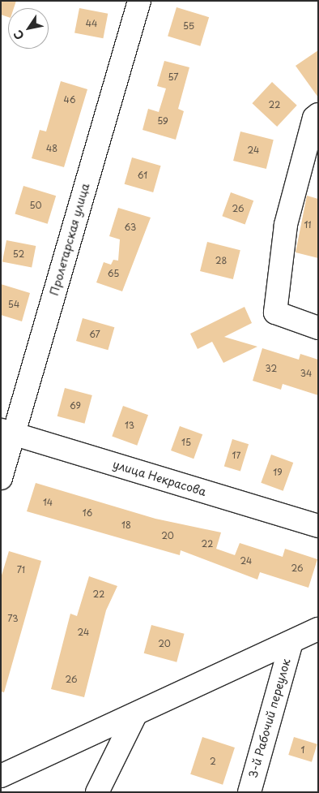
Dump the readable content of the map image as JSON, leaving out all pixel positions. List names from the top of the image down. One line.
{"streets":{"street":["Пролетарская улица","улица Некрасова","3-й Рабочий переулок"]},"crossings":[["Пролетарская улица","улица Некрасова"]],"house_numbers":["44","55","57","46","22","59","48","24","61","50","26","11","63","52","28","65","54","67","32","34","69","13","15","17","19","14","16","18","20","22","24","26","71","22","73","24","20","26","1","2"],"north":"bottom left"}
